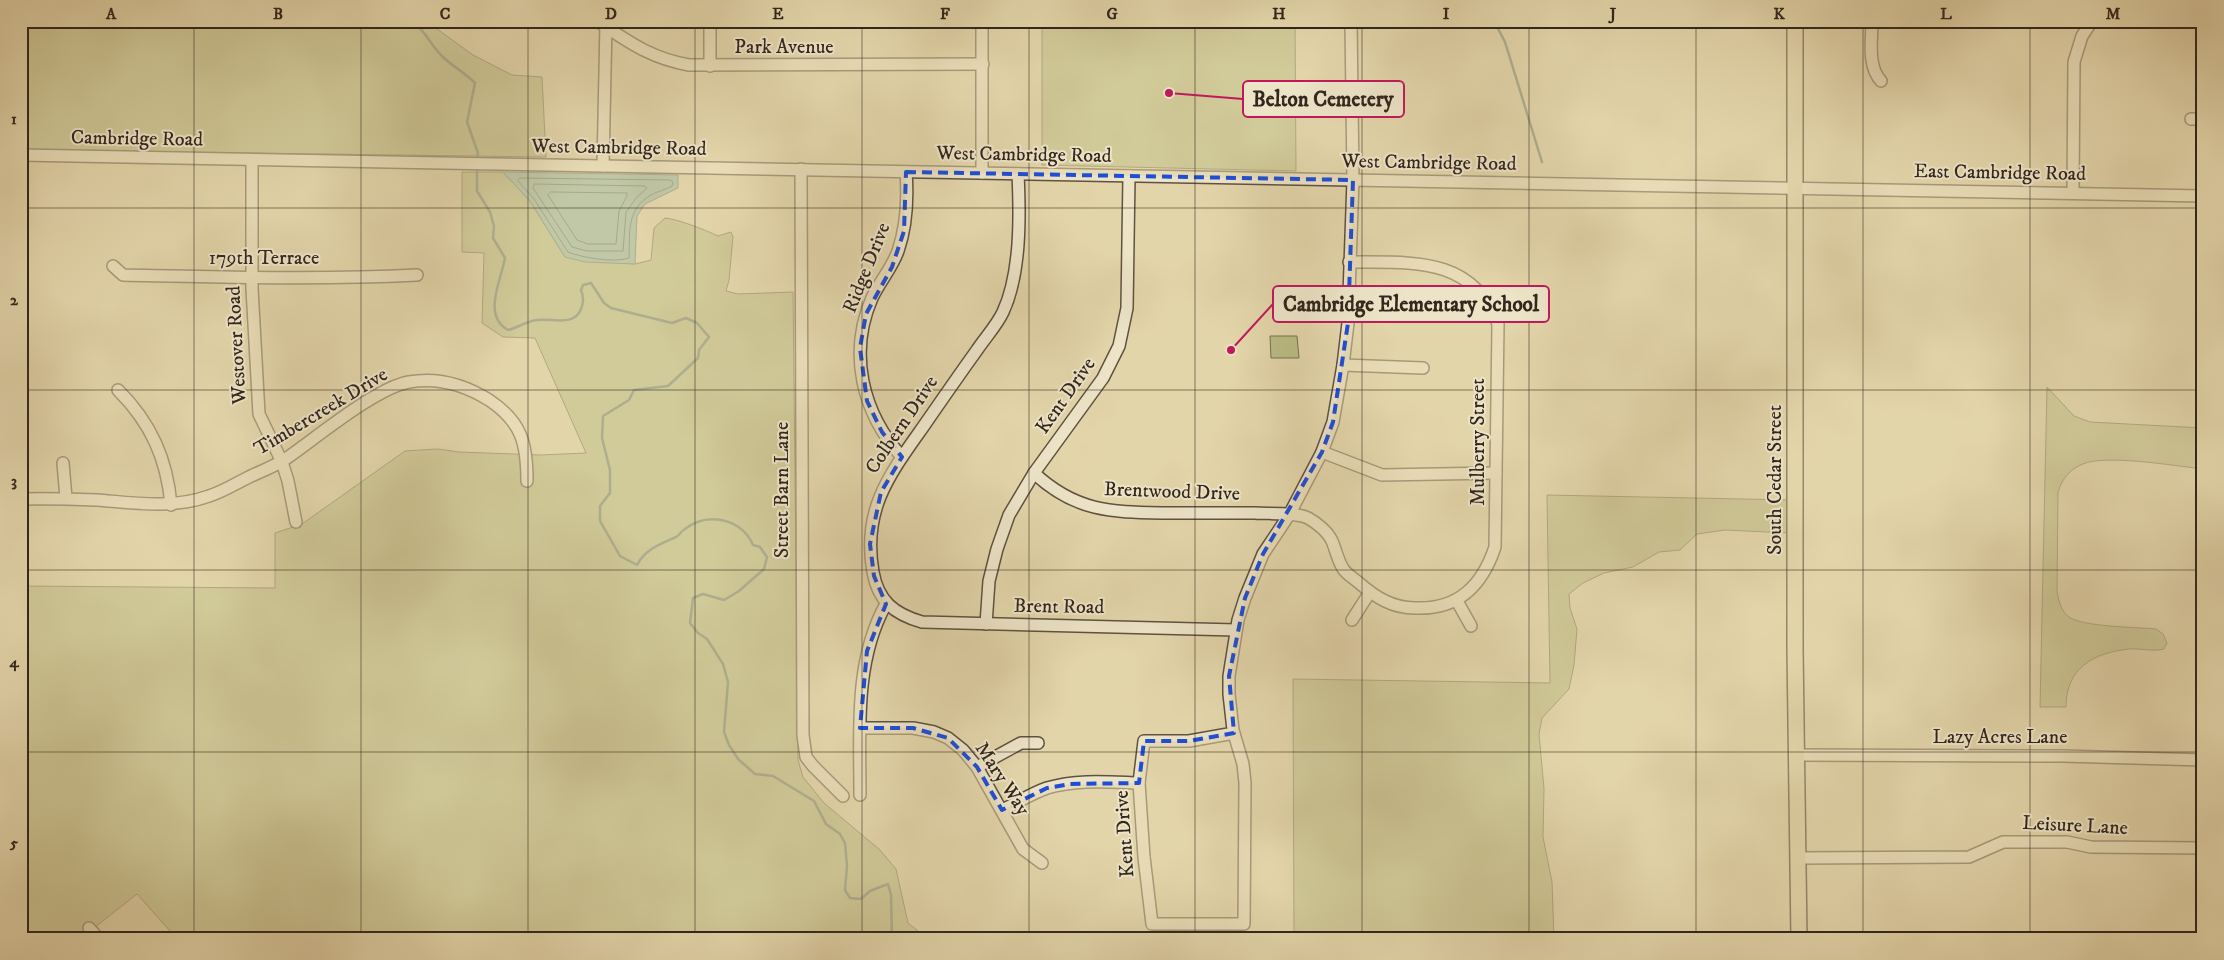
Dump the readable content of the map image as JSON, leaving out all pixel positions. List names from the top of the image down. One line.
{"streets":{"main road":["South Cedar Street"],"street":["Park Avenue","Cambridge Road","West Cambridge Road","East Cambridge Road","179th Terrace","Ridge Drive","Westover Road","Kent Drive","Timbercreek Drive","Colbern Drive","Mulberry Street","Street Barn Lane","Brentwood Drive","Brent Road","Lazy Acres Lane","Mary Way","Leisure Lane"]},"crossings":[["Cambridge Road","West Cambridge Road"],["Cambridge Road","Westover Road"],["West Cambridge Road","East Cambridge Road"],["West Cambridge Road","Ridge Drive"],["West Cambridge Road","Westover Road"],["West Cambridge Road","Kent Drive"],["West Cambridge Road","Colbern Drive"],["West Cambridge Road","South Cedar Street"],["West Cambridge Road","Street Barn Lane"],["East Cambridge Road","South Cedar Street"],["179th Terrace","Westover Road"],["Ridge Drive","Colbern Drive"],["Westover Road","Timbercreek Drive"],["Kent Drive","Brentwood Drive"],["Kent Drive","Brent Road"],["Colbern Drive","Brent Road"],["Mulberry Street","Brentwood Drive"],["South Cedar Street","Lazy Acres Lane"],["South Cedar Street","Leisure Lane"]],"places":["Belton Cemetery","Cambridge Elementary School"],"grid":{"columns":["A","B","C","D","E","F","G","H","I","J","K","L","M"],"rows":["1","2","3","4","5"]}}
